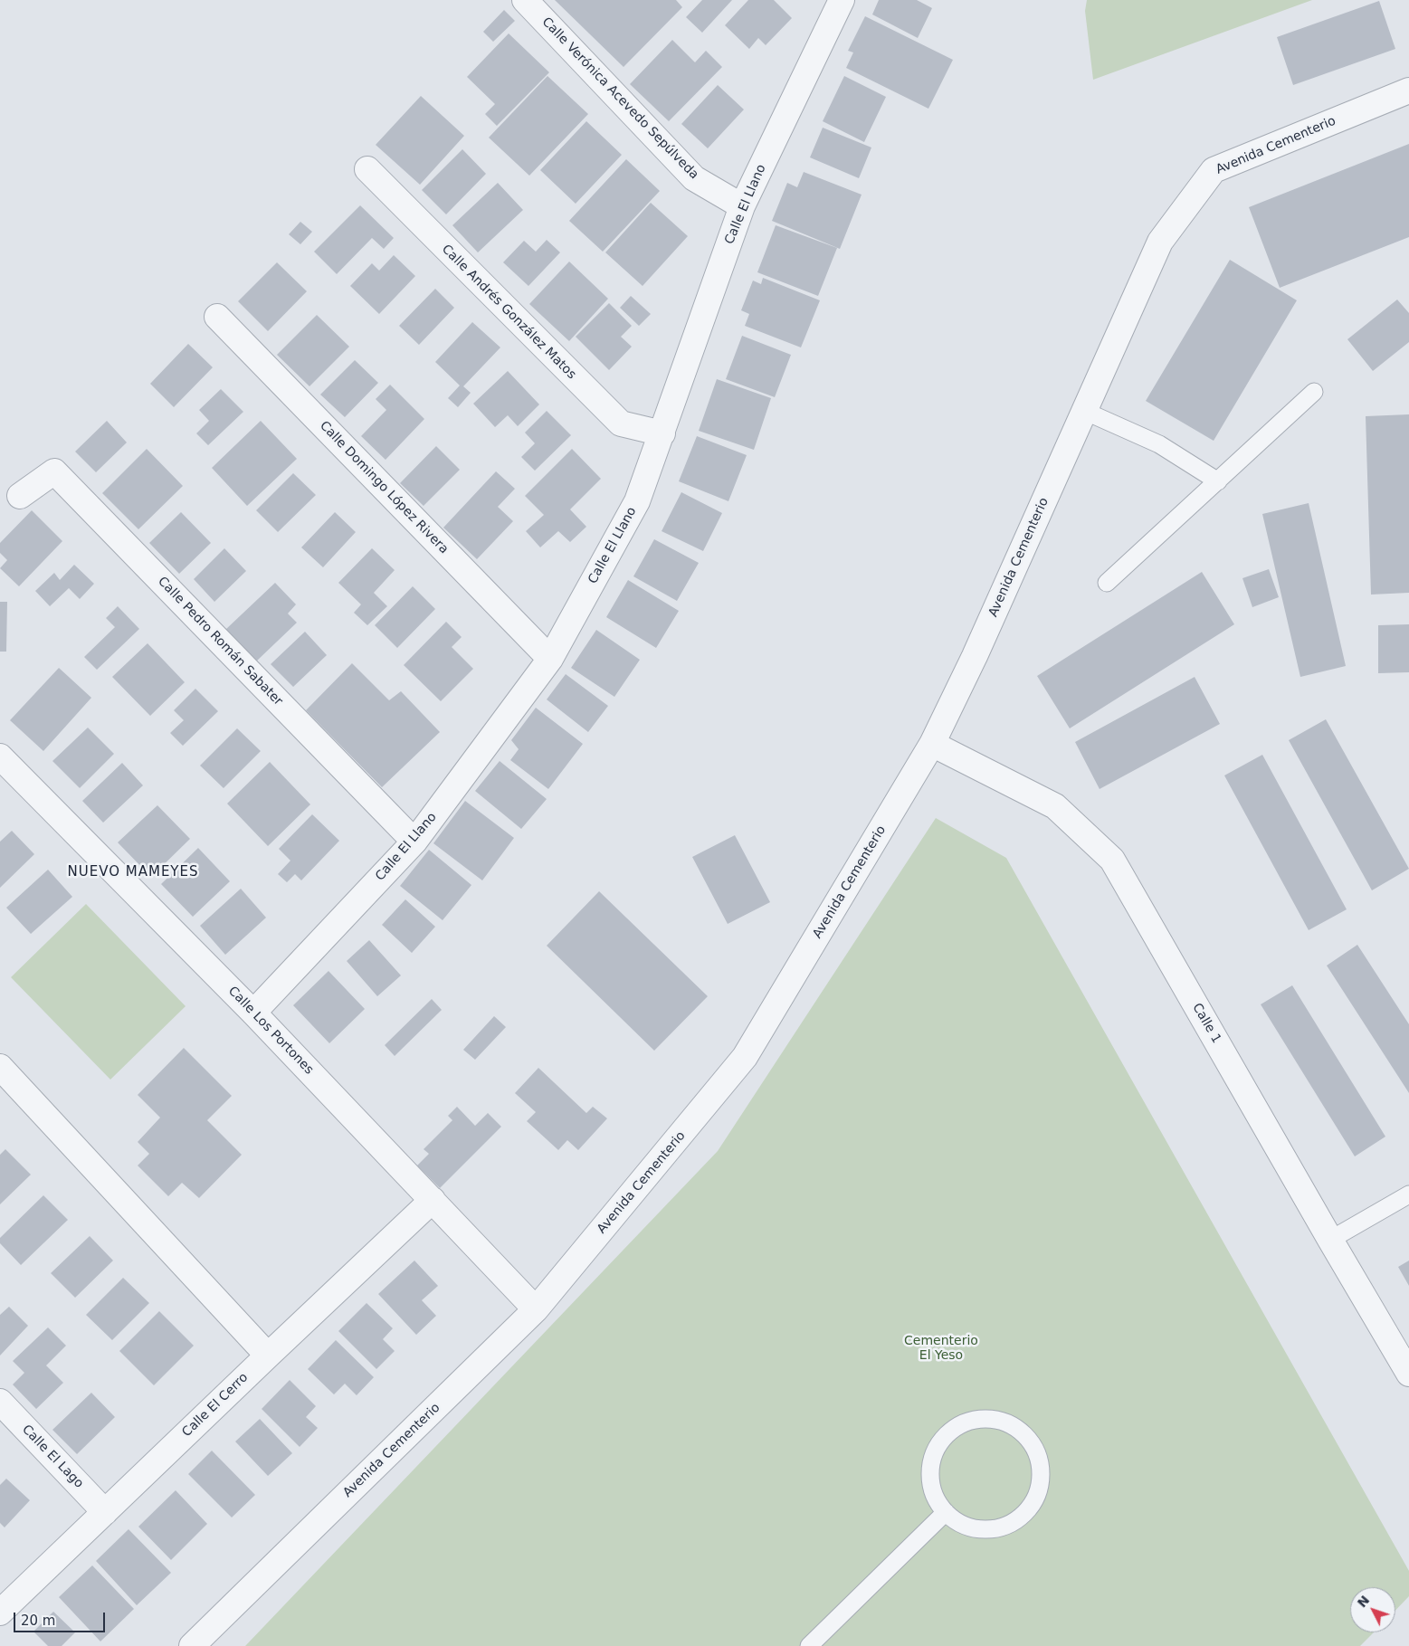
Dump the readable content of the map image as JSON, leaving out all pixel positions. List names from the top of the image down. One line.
{"streets":{"street":["Calle Verónica Acevedo Sepúlveda","Avenida Cementerio","Calle El Llano","Calle Andrés González Matos","Calle Domingo López Rivera","Calle Pedro Román Sabater","Calle 1","Calle Los Portones","Calle El Cerro","Calle El Lago"]},"crossings":[["Calle Verónica Acevedo Sepúlveda","Calle El Llano"],["Avenida Cementerio","Calle 1"],["Avenida Cementerio","Calle Los Portones"],["Calle El Llano","Calle Andrés González Matos"],["Calle El Llano","Calle Domingo López Rivera"],["Calle El Llano","Calle Pedro Román Sabater"],["Calle El Llano","Calle Los Portones"],["Calle Los Portones","Calle El Cerro"],["Calle El Cerro","Calle El Lago"]],"districts":["NUEVO MAMEYES"],"parks":["Cementerio El Yeso"],"scale_bar":"20 m","north":"top left"}
